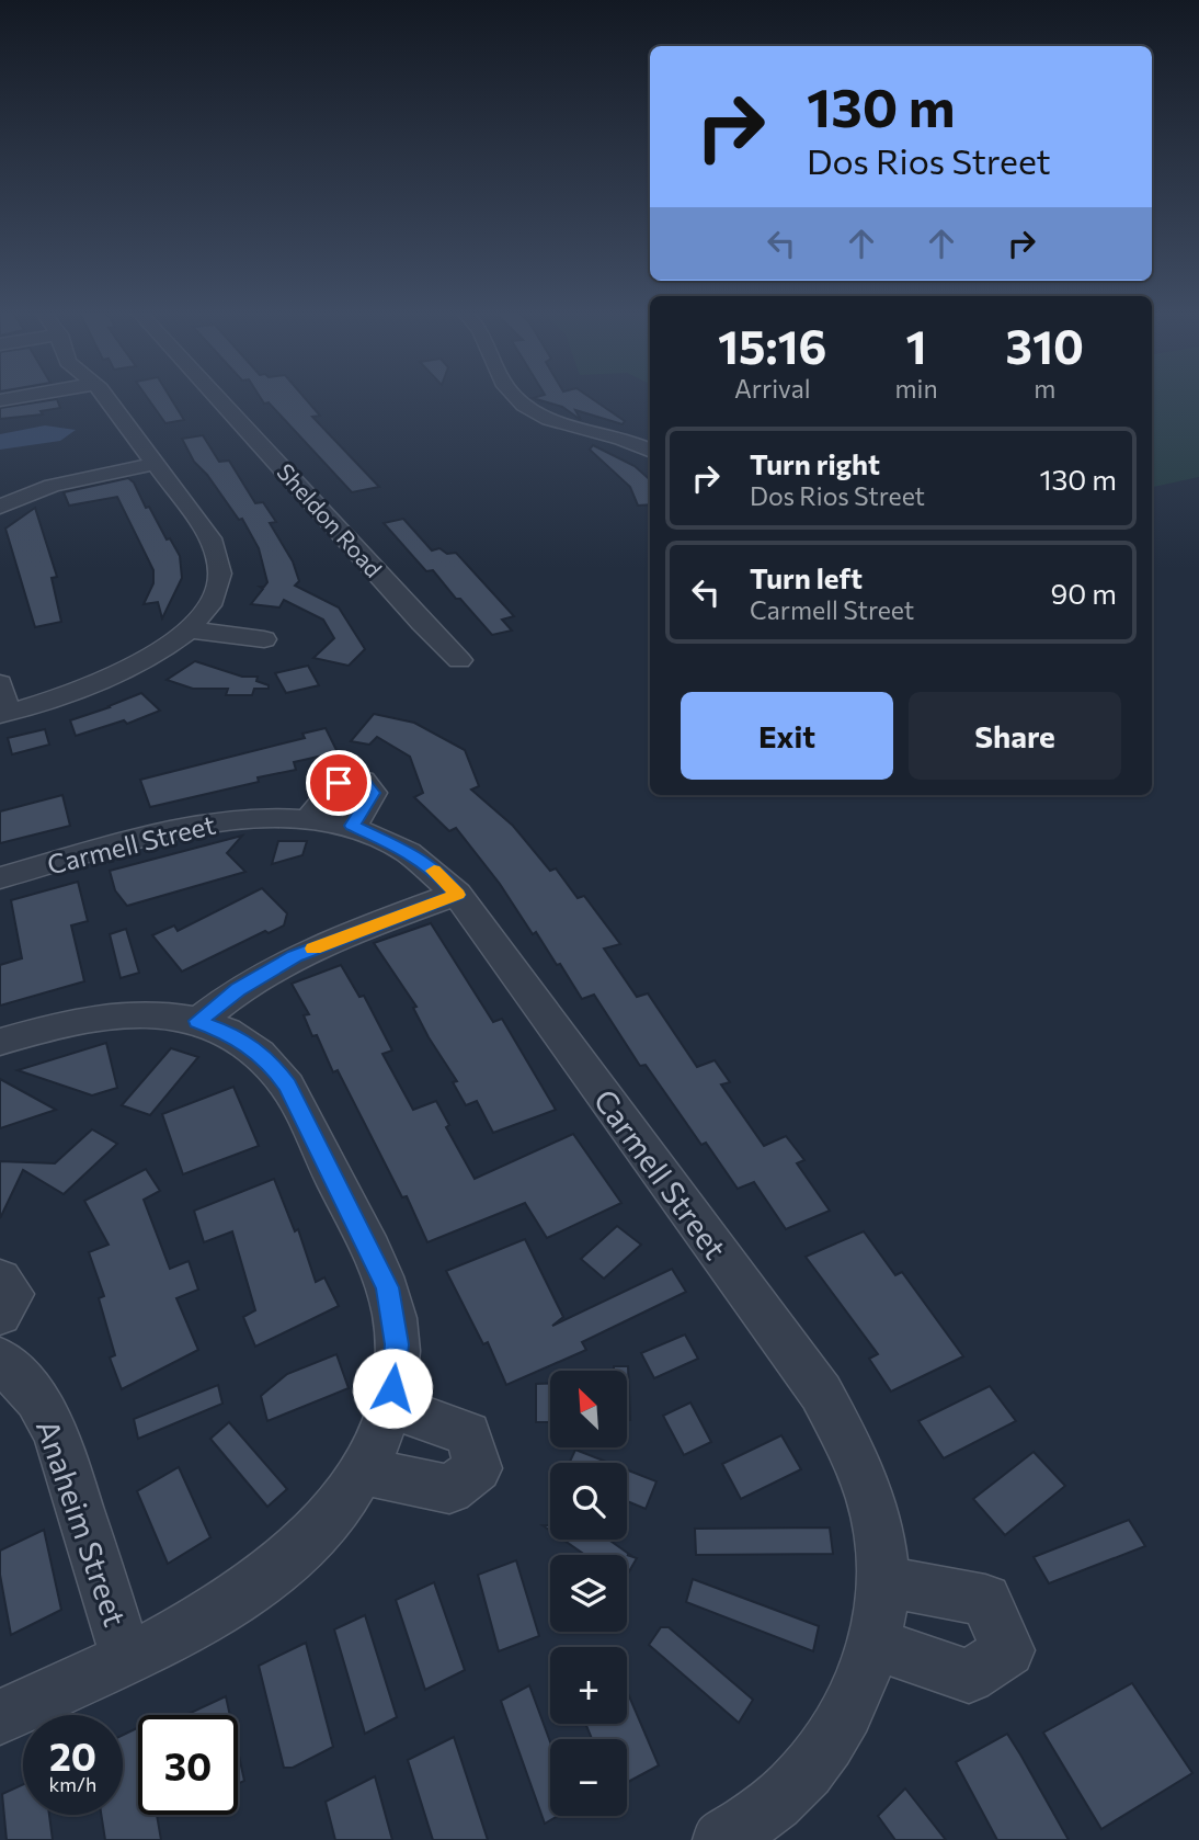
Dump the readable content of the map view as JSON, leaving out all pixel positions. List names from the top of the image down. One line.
{"streets":{"street":["Sheldon Road","Carmell Street","Anaheim Street"]},"north":"top left","page":{"turn":["130 m","Dos Rios Street"],"eta":["15:16","Arrival","1","min","310","m"],"list":[{"name":"Turn right","note":"Dos Rios Street","value":"130 m"},{"name":"Turn left","note":"Carmell Street","value":"90 m"}],"buttons":["Exit","Share"],"map_buttons":["+","−"],"speed":"20 km/h","limit":"30"}}
